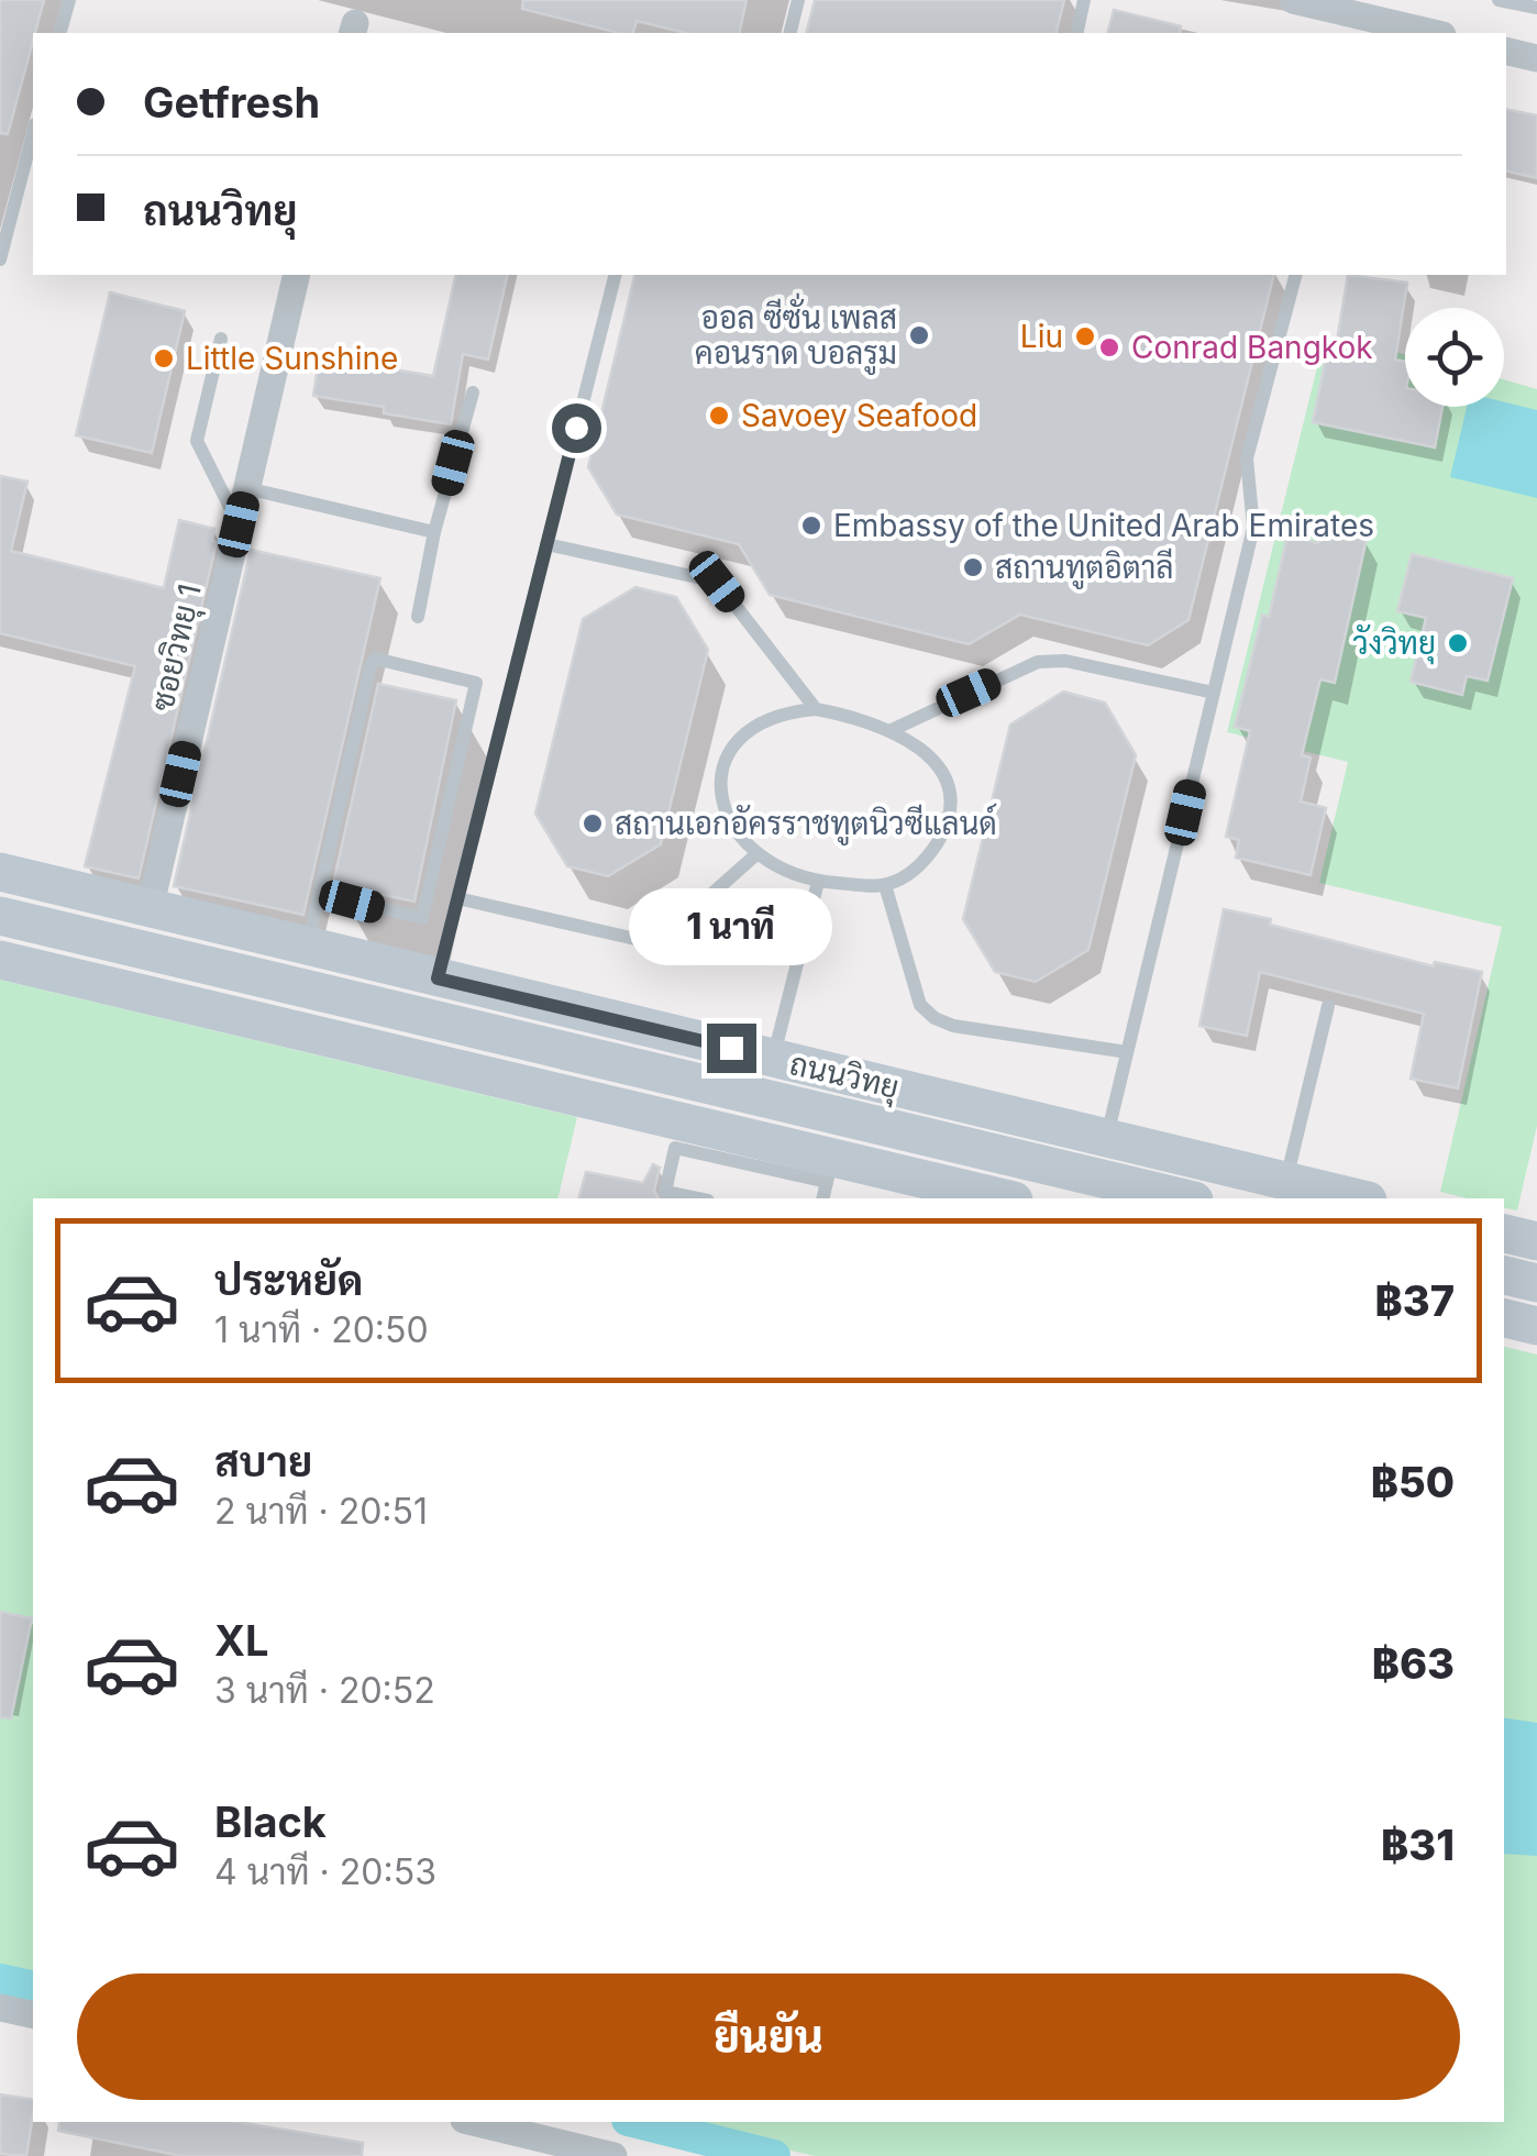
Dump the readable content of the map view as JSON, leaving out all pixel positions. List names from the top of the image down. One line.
{"streets":{"main road":["ถนนวิทยุ"],"street":["ซอยวิทยุ 1"]},"crossings":[["ซอยวิทยุ 1","ถนนวิทยุ"]],"places":["ออล ซีซั่น เพลส คอนราด บอลรูม","Liu","Conrad Bangkok","Little Sunshine","Savoey Seafood","Embassy of the United Arab Emirates","สถานทูตอิตาลี","วังวิทยุ","สถานเอกอัครราชทูตนิวซีแลนด์"],"page":{"banner":["Getfresh","ถนนวิทยุ"],"bubble":"1 นาที","list":[{"name":"ประหยัด","note":"1 นาที · 20:50","value":"฿37"},{"name":"สบาย","note":"2 นาที · 20:51","value":"฿50"},{"name":"XL","note":"3 นาที · 20:52","value":"฿63"},{"name":"Black","note":"4 นาที · 20:53","value":"฿31"}],"buttons":"ยืนยัน"}}
